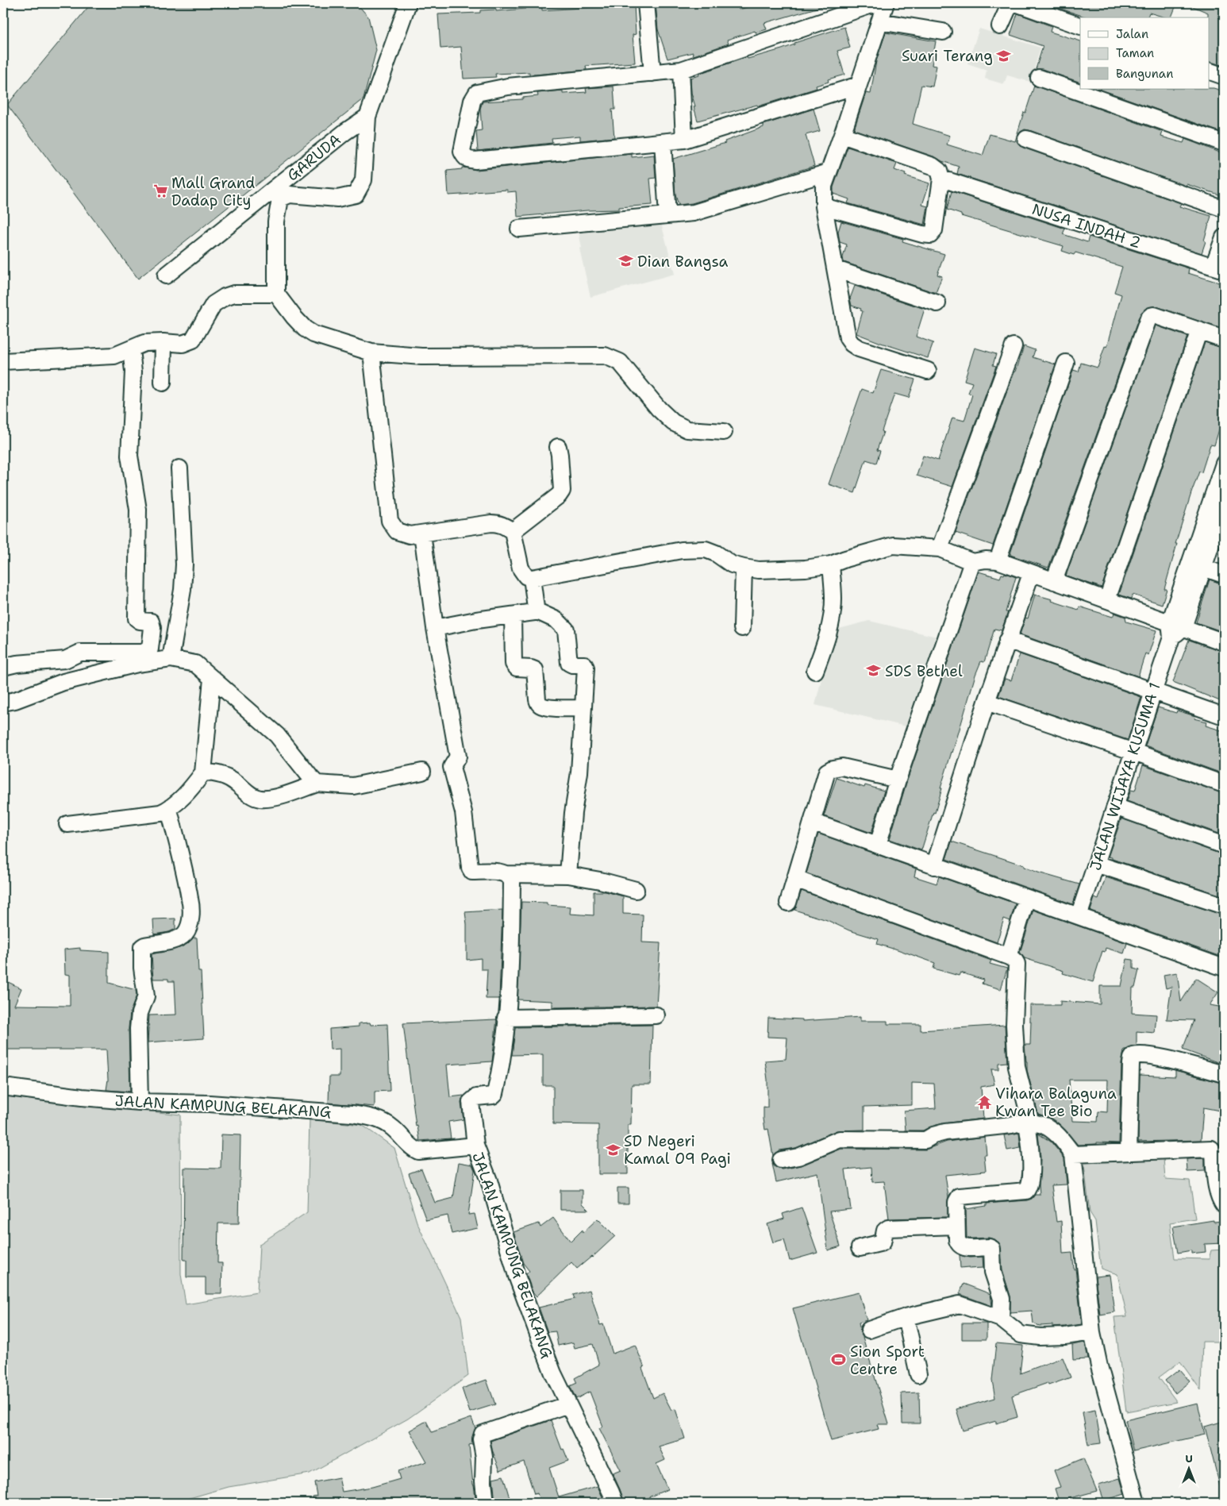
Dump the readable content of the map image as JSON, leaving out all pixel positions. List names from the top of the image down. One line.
{"streets":{"street":["GARUDA","NUSA INDAH 2","JALAN WIJAYA KUSUMA 1","JALAN KAMPUNG BELAKANG"]},"places":{"school or university":["Suari Terang","Dian Bangsa","SDS Bethel","SD Negeri Kamal 09 Pagi"],"supermarket":["Mall Grand Dadap City"],"temple":["Vihara Balaguna Kwan Tee Bio"],"sports":["Sion Sport Centre"]},"legend":["Jalan","Taman","Bangunan"],"north":"top"}
